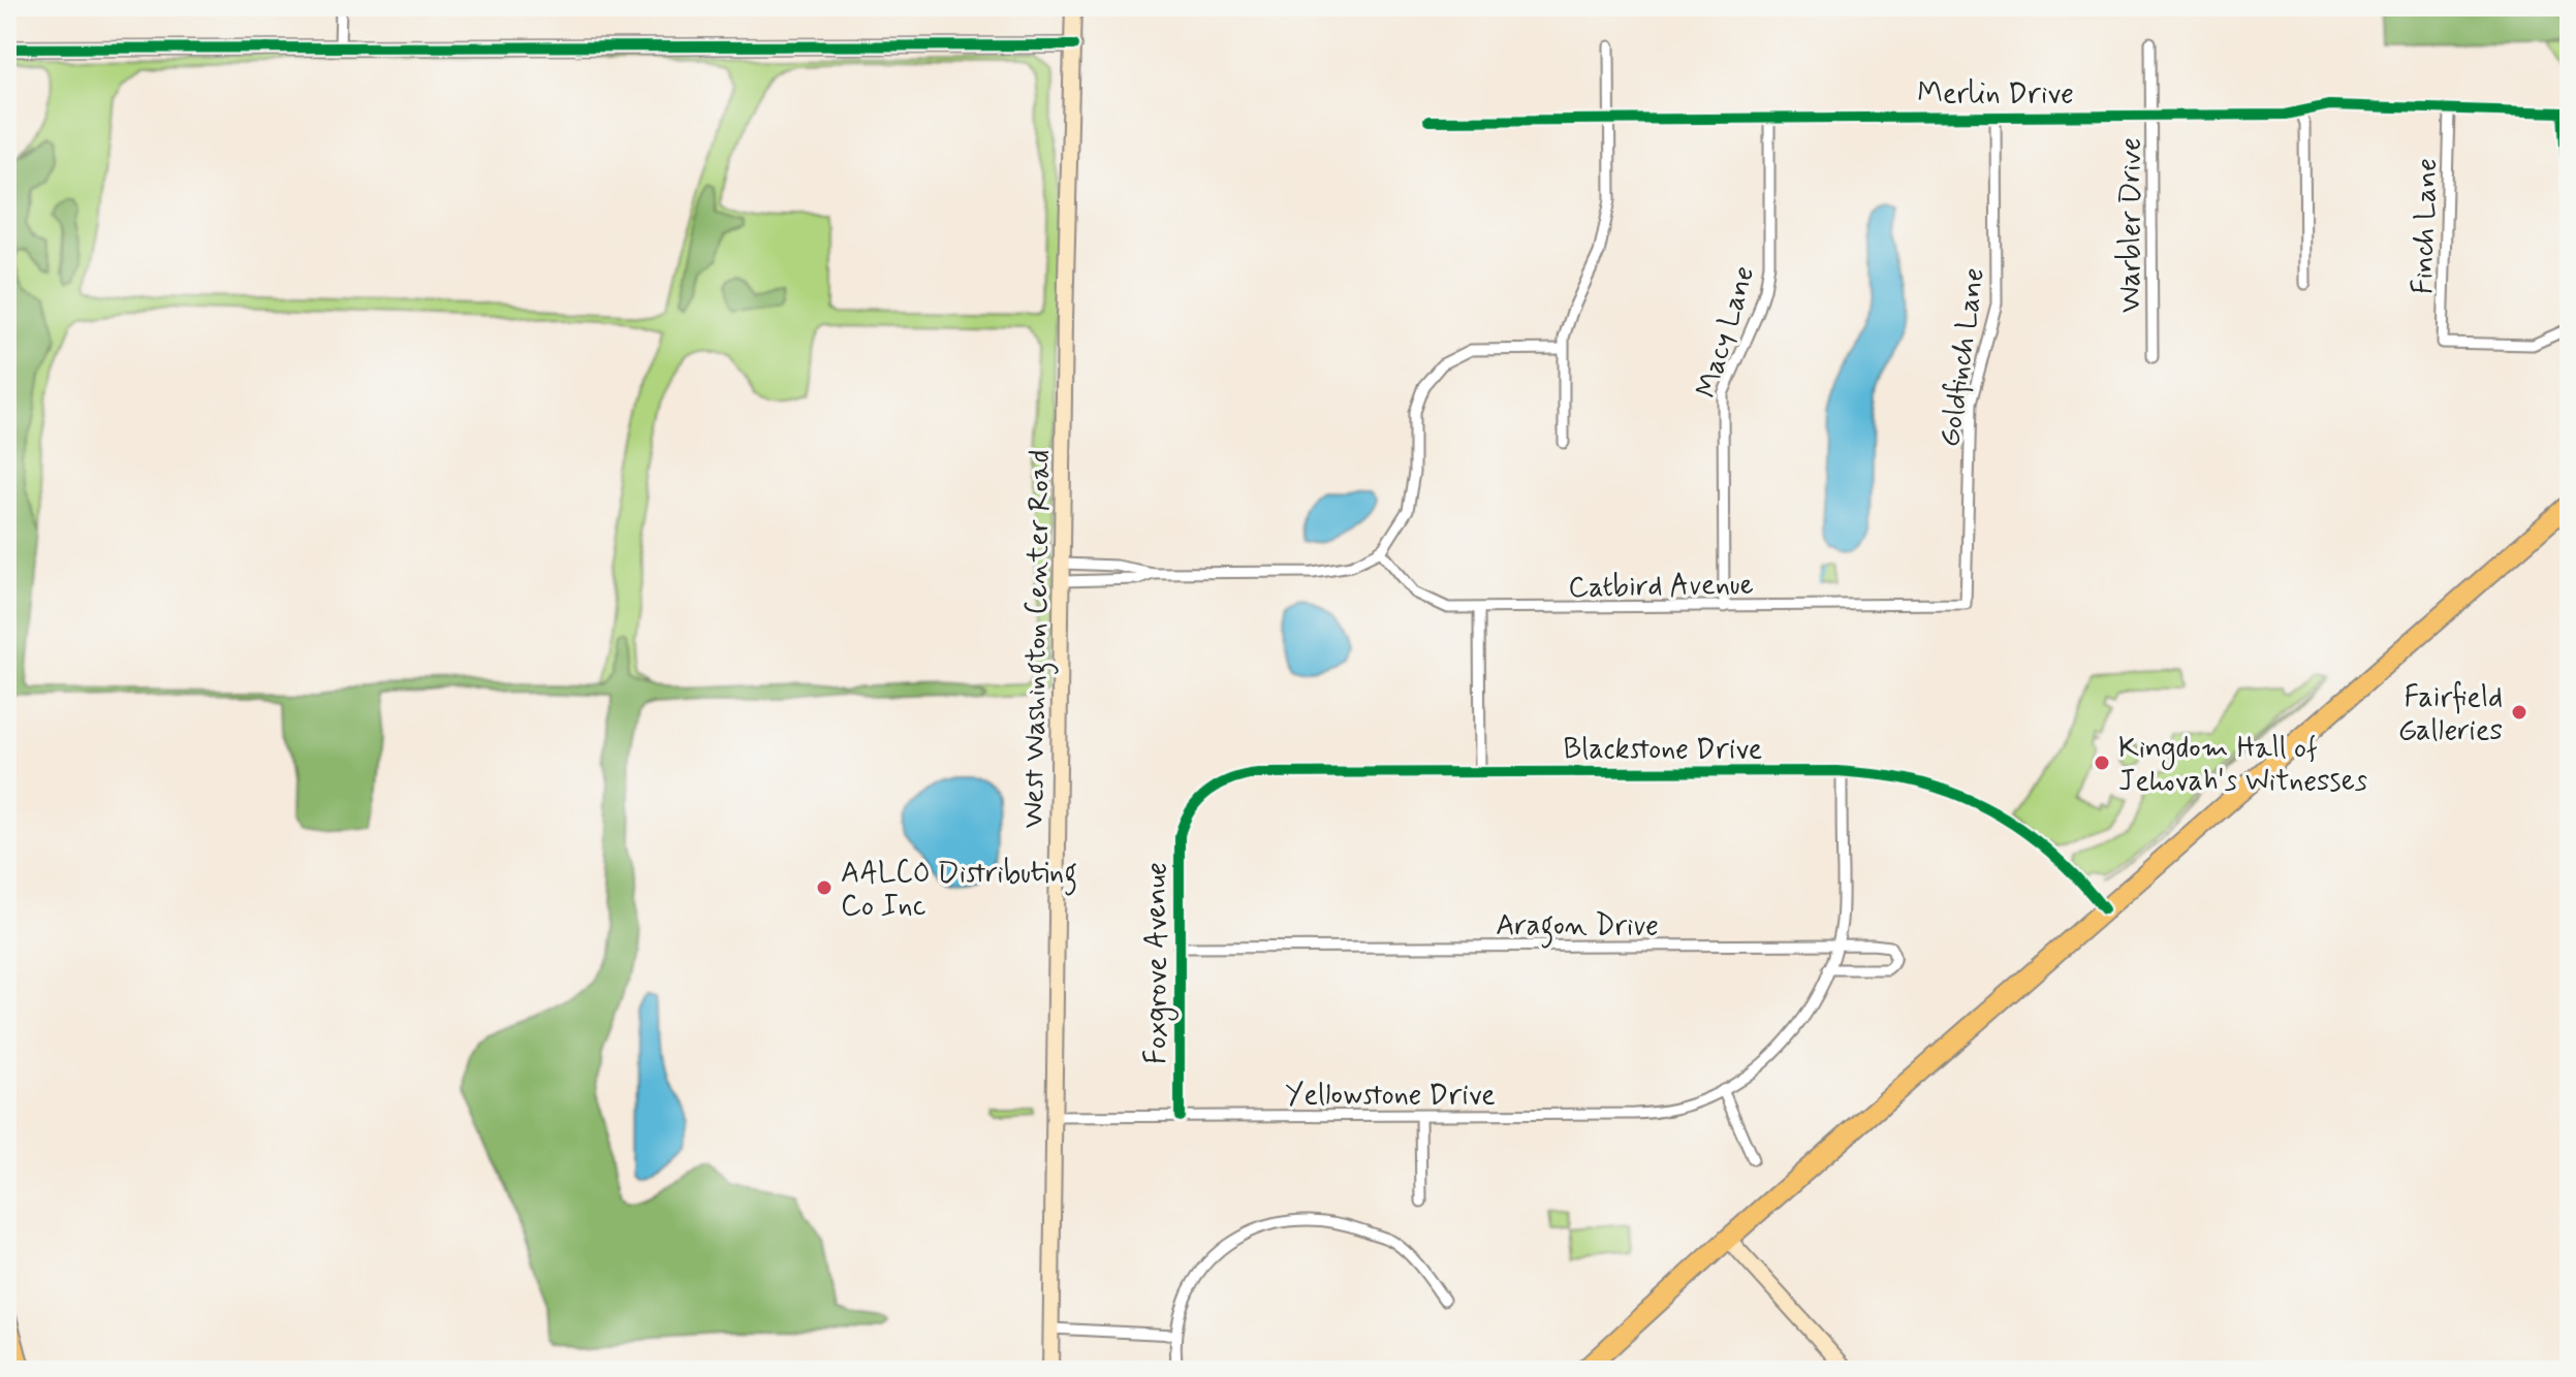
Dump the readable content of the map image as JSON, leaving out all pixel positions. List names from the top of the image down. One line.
{"streets":{"main road":["West Washington Center Road"],"street":["Merlin Drive","Warbler Drive","Finch Lane","Macy Lane","Goldfinch Lane","Catbird Avenue","Blackstone Drive","Aragon Drive","Foxgrove Avenue","Yellowstone Drive"]},"crossings":[["Merlin Drive","Warbler Drive"],["Merlin Drive","Finch Lane"],["Merlin Drive","Macy Lane"],["Merlin Drive","Goldfinch Lane"],["Macy Lane","Catbird Avenue"],["Goldfinch Lane","Catbird Avenue"],["West Washington Center Road","Yellowstone Drive"],["Blackstone Drive","Foxgrove Avenue"],["Blackstone Drive","Yellowstone Drive"],["Aragon Drive","Foxgrove Avenue"],["Aragon Drive","Yellowstone Drive"],["Foxgrove Avenue","Yellowstone Drive"]],"places":["Fairfield Galleries","Kingdom Hall of Jehovah's Witnesses","AALCO Distributing Co Inc"]}
